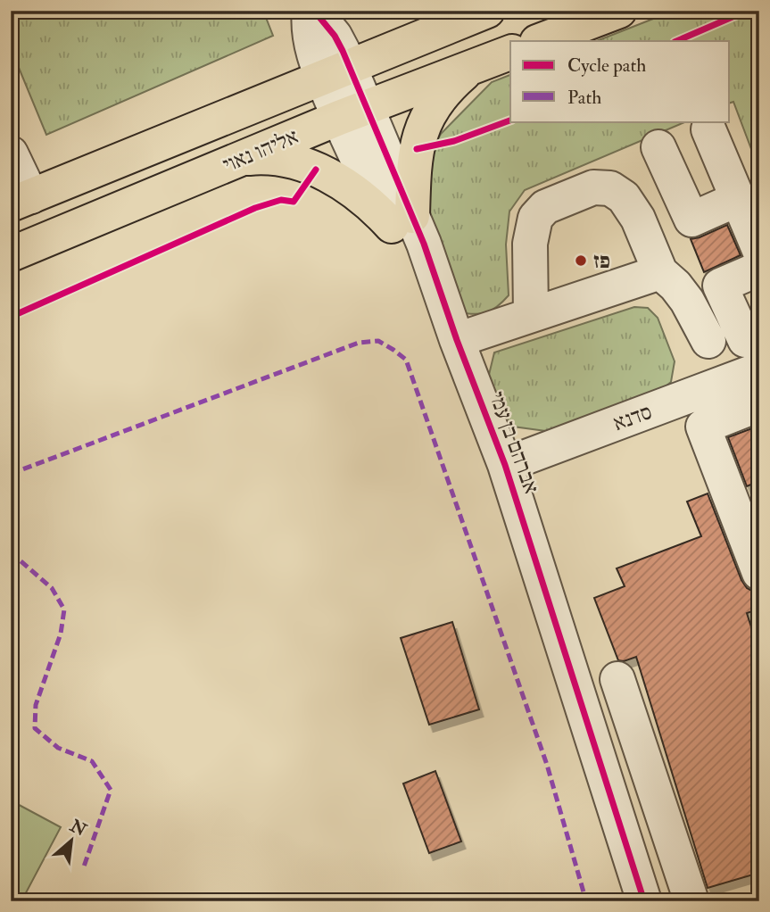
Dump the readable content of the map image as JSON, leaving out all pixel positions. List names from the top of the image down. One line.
{"streets":{"highway":["אליהו נאוי"],"street":["סדנא","אברהם בן עמי"]},"crossings":[["אליהו נאוי","אברהם בן עמי"],["סדנא","אברהם בן עמי"]],"places":["פז"],"legend":["Cycle path","Path"],"north":"top right"}
